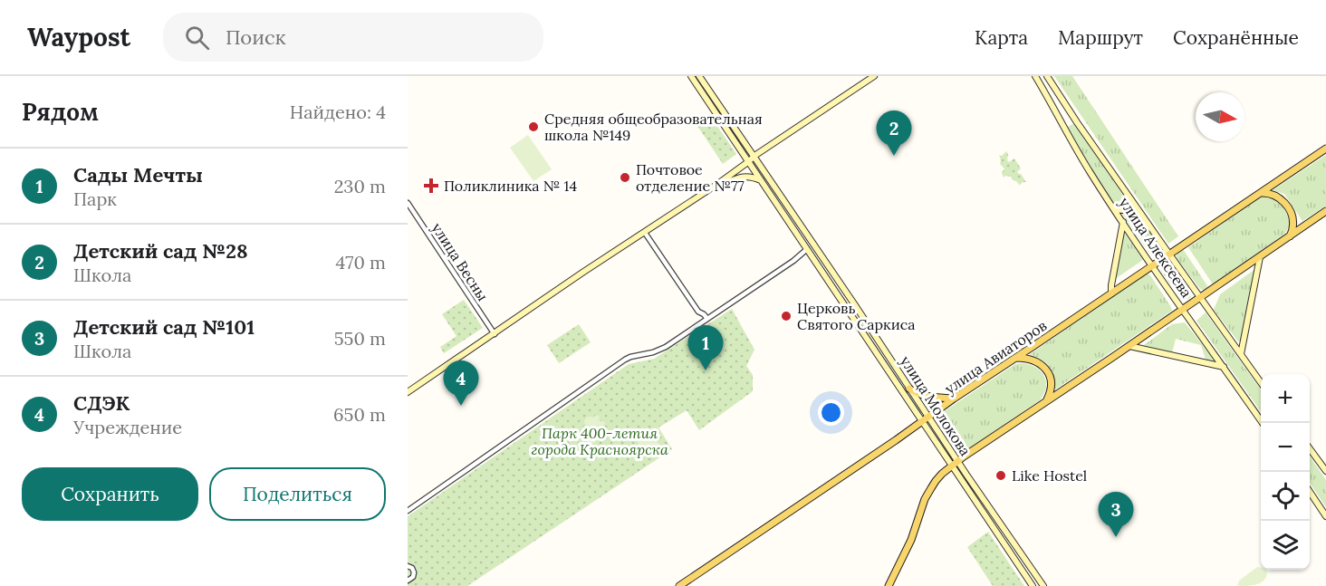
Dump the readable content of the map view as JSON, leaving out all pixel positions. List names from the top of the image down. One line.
{"streets":{"main road":["улица Авиаторов"],"street":["улица Алексеева","улица Весны","улица Молокова"]},"crossings":[["улица Алексеева","улица Авиаторов"],["улица Авиаторов","улица Молокова"]],"parks":["Парк 400-летия города Красноярска"],"places":{"other":["Средняя общеобразовательная школа №149","Почтовое отделение №77","Церковь Святого Саркиса","Like Hostel"],"health":["Поликлиника № 14"]},"north":"right","page":{"header":"Waypost","search":"Поиск","nav":["Карта","Маршрут","Сохранённые"],"heading":["Рядом","Найдено: 4"],"pins":["2","1","4","3"],"list":[{"mark":"1","name":"Сады Мечты","note":"Парк","value":"230 m"},{"mark":"2","name":"Детский сад №28","note":"Школа","value":"470 m"},{"mark":"3","name":"Детский сад №101","note":"Школа","value":"550 m"},{"mark":"4","name":"СДЭК","note":"Учреждение","value":"650 m"}],"map_buttons":["+","−"],"buttons":["Сохранить","Поделиться"]}}
